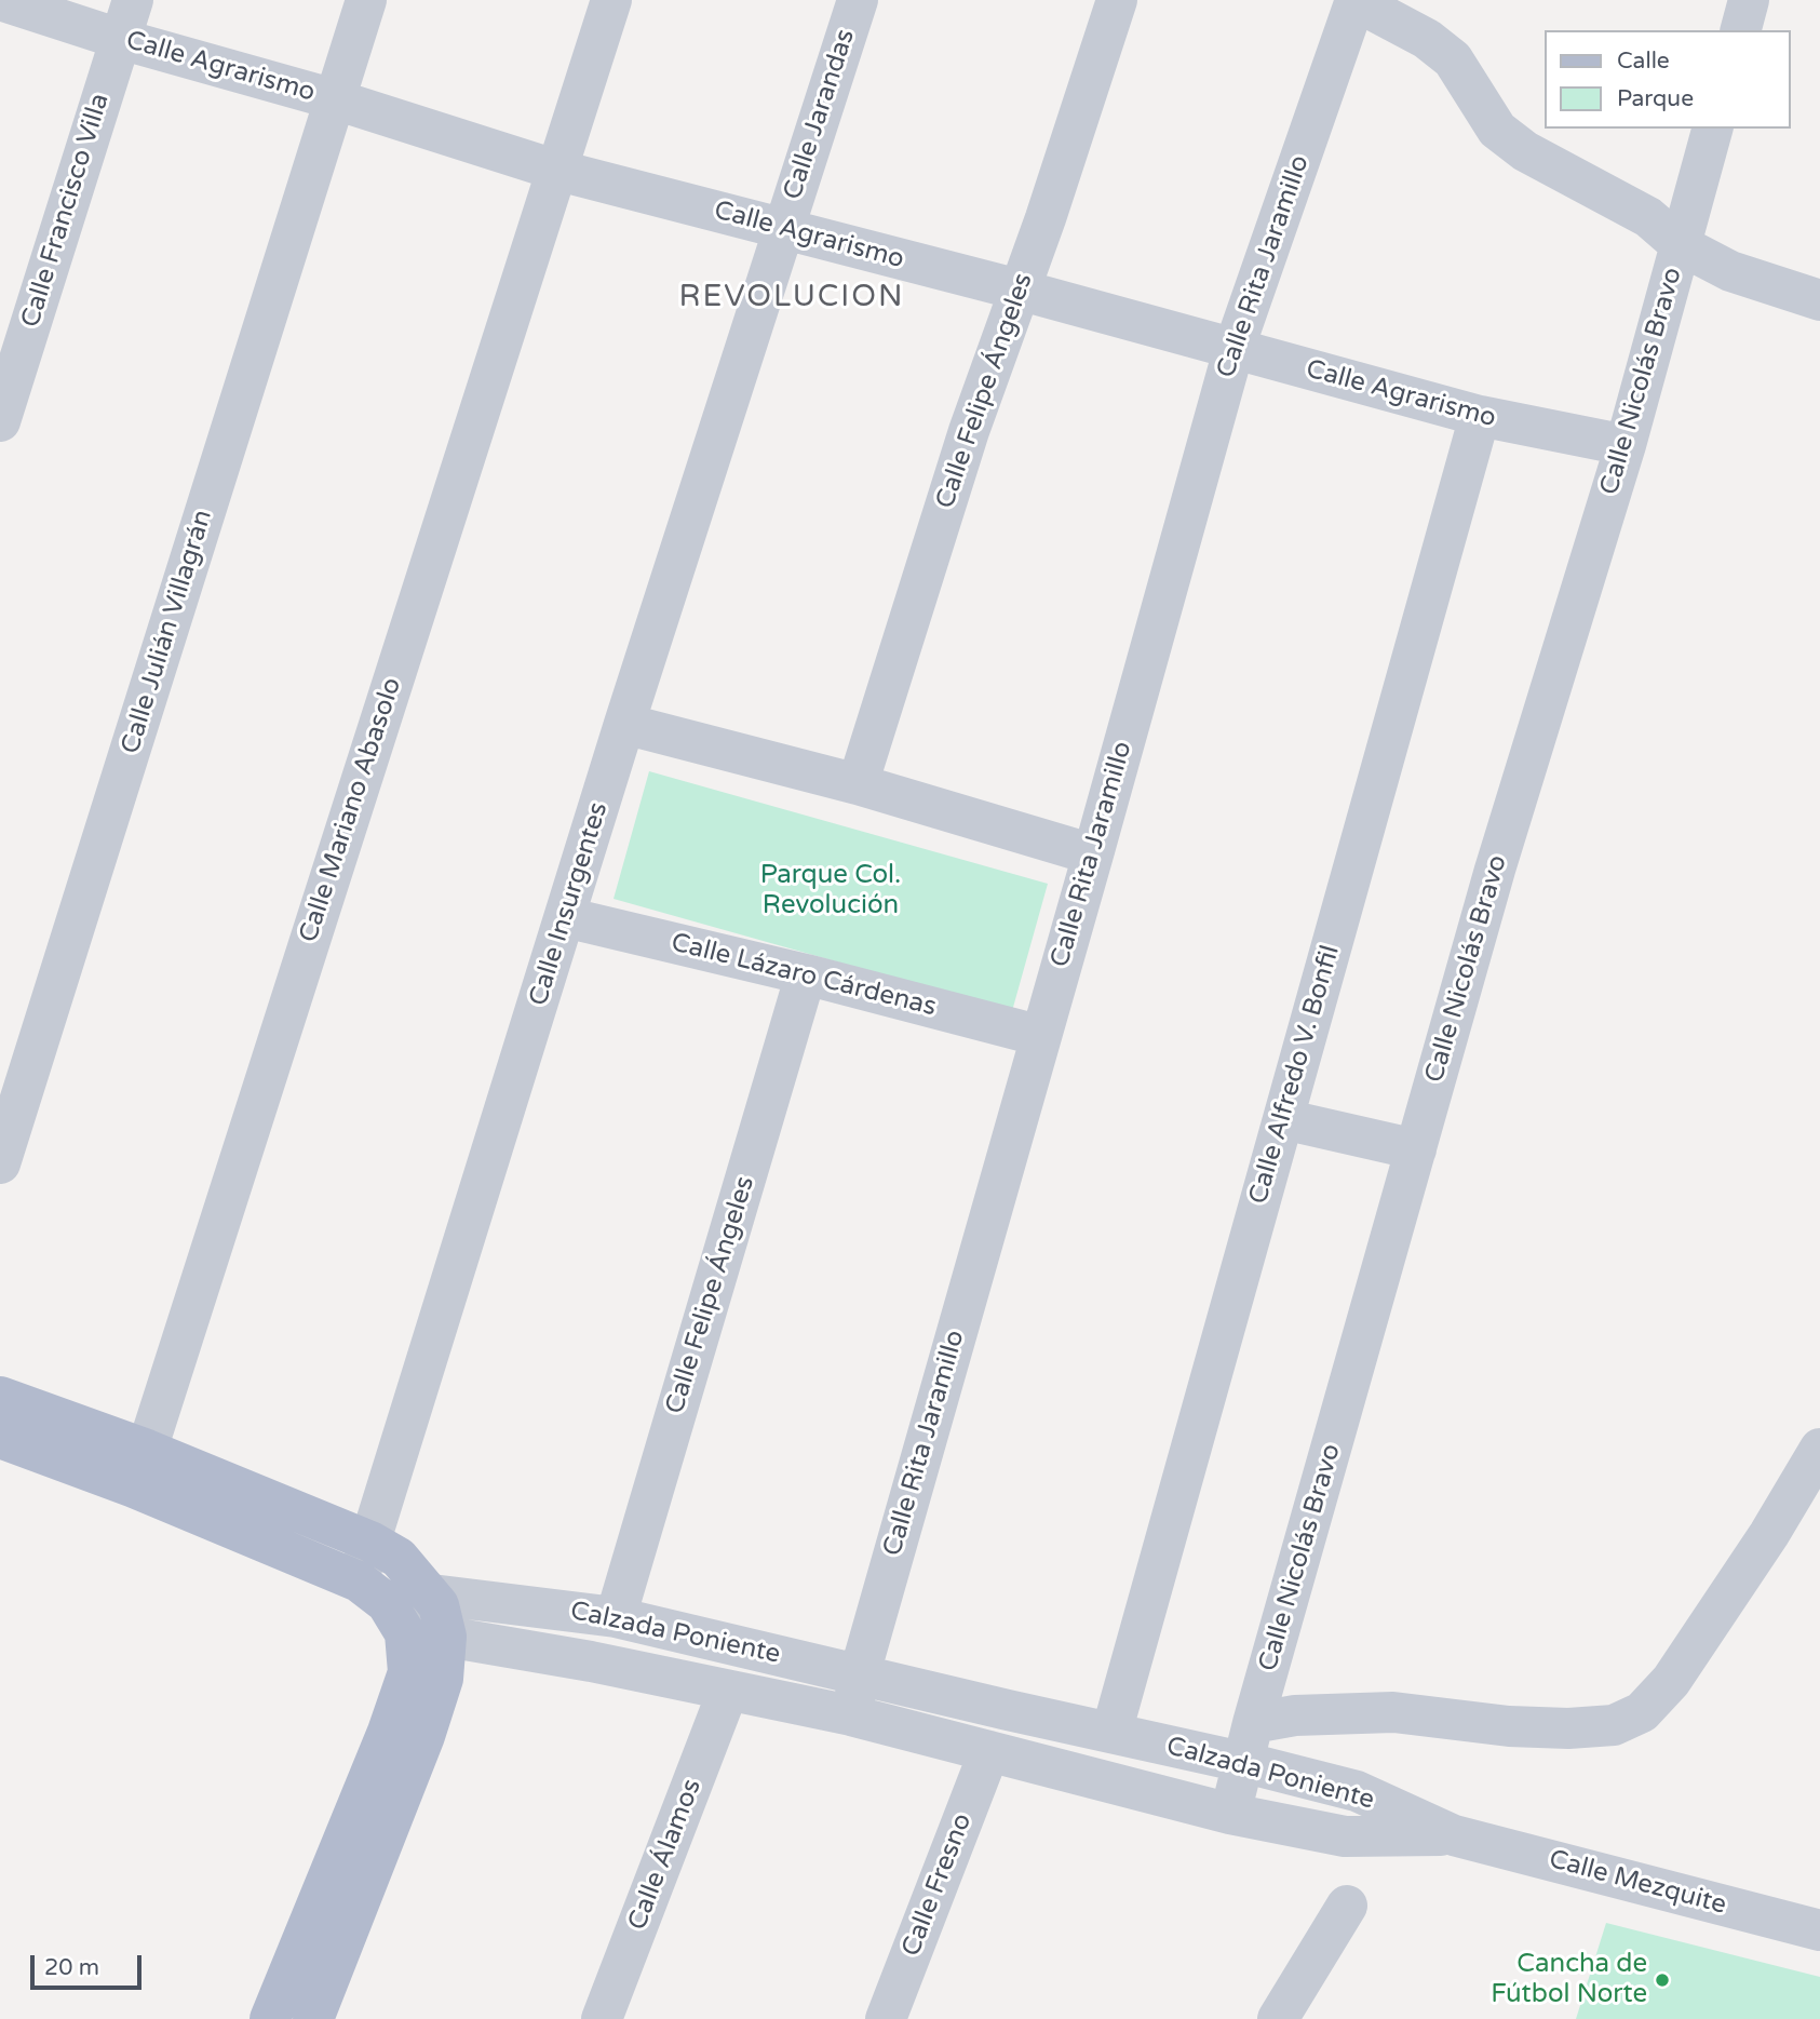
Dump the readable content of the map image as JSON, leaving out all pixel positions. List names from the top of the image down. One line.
{"streets":{"street":["Calle Agrarismo","Calle Jarandas","Calle Francisco Villa","Calle Rita Jaramillo","Calle Nicolás Bravo","Calle Felipe Ángeles","Calle Julián Villagrán","Calle Mariano Abasolo","Calle Insurgentes","Calle Lázaro Cárdenas","Calle Alfredo V. Bonfil","Calzada Poniente","Calle Álamos","Calle Mezquite","Calle Fresno"]},"crossings":[["Calle Agrarismo","Calle Jarandas"],["Calle Agrarismo","Calle Francisco Villa"],["Calle Agrarismo","Calle Rita Jaramillo"],["Calle Agrarismo","Calle Nicolás Bravo"],["Calle Agrarismo","Calle Felipe Ángeles"],["Calle Agrarismo","Calle Julián Villagrán"],["Calle Agrarismo","Calle Mariano Abasolo"],["Calle Agrarismo","Calle Insurgentes"],["Calle Agrarismo","Calle Alfredo V. Bonfil"],["Calle Jarandas","Calle Insurgentes"],["Calle Rita Jaramillo","Calle Lázaro Cárdenas"],["Calle Rita Jaramillo","Calzada Poniente"],["Calle Nicolás Bravo","Calzada Poniente"],["Calle Felipe Ángeles","Calle Lázaro Cárdenas"],["Calle Felipe Ángeles","Calzada Poniente"],["Calle Insurgentes","Calle Lázaro Cárdenas"],["Calle Alfredo V. Bonfil","Calzada Poniente"],["Calzada Poniente","Calle Álamos"],["Calzada Poniente","Calle Mezquite"],["Calzada Poniente","Calle Fresno"]],"districts":["REVOLUCION"],"parks":["Parque Col. Revolución"],"places":["Cancha de Fútbol Norte"],"legend":["Calle","Parque"],"scale_bar":"20 m"}
